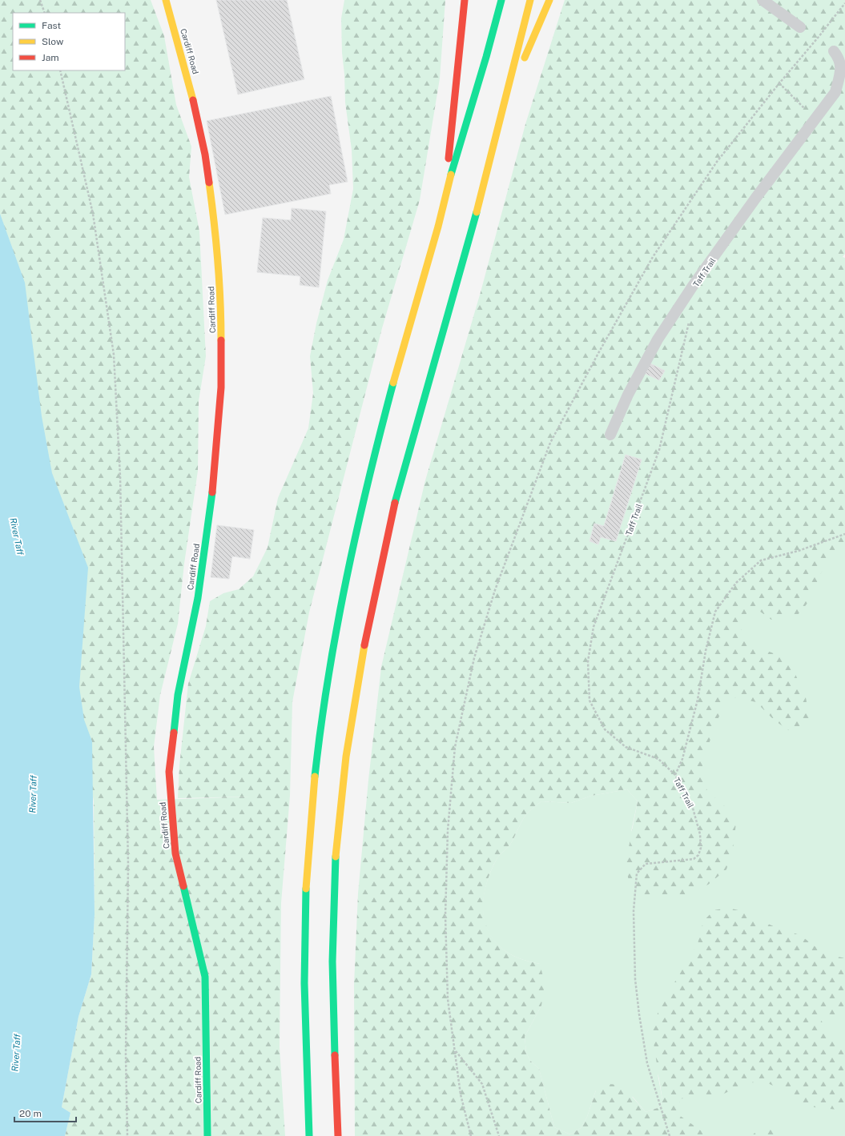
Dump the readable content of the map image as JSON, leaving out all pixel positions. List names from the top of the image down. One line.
{"streets":{"main road":["Cardiff Road"],"lane":["Taff Trail"]},"water":["River Taff"],"legend":["Fast","Slow","Jam"],"scale_bar":"20 m"}
